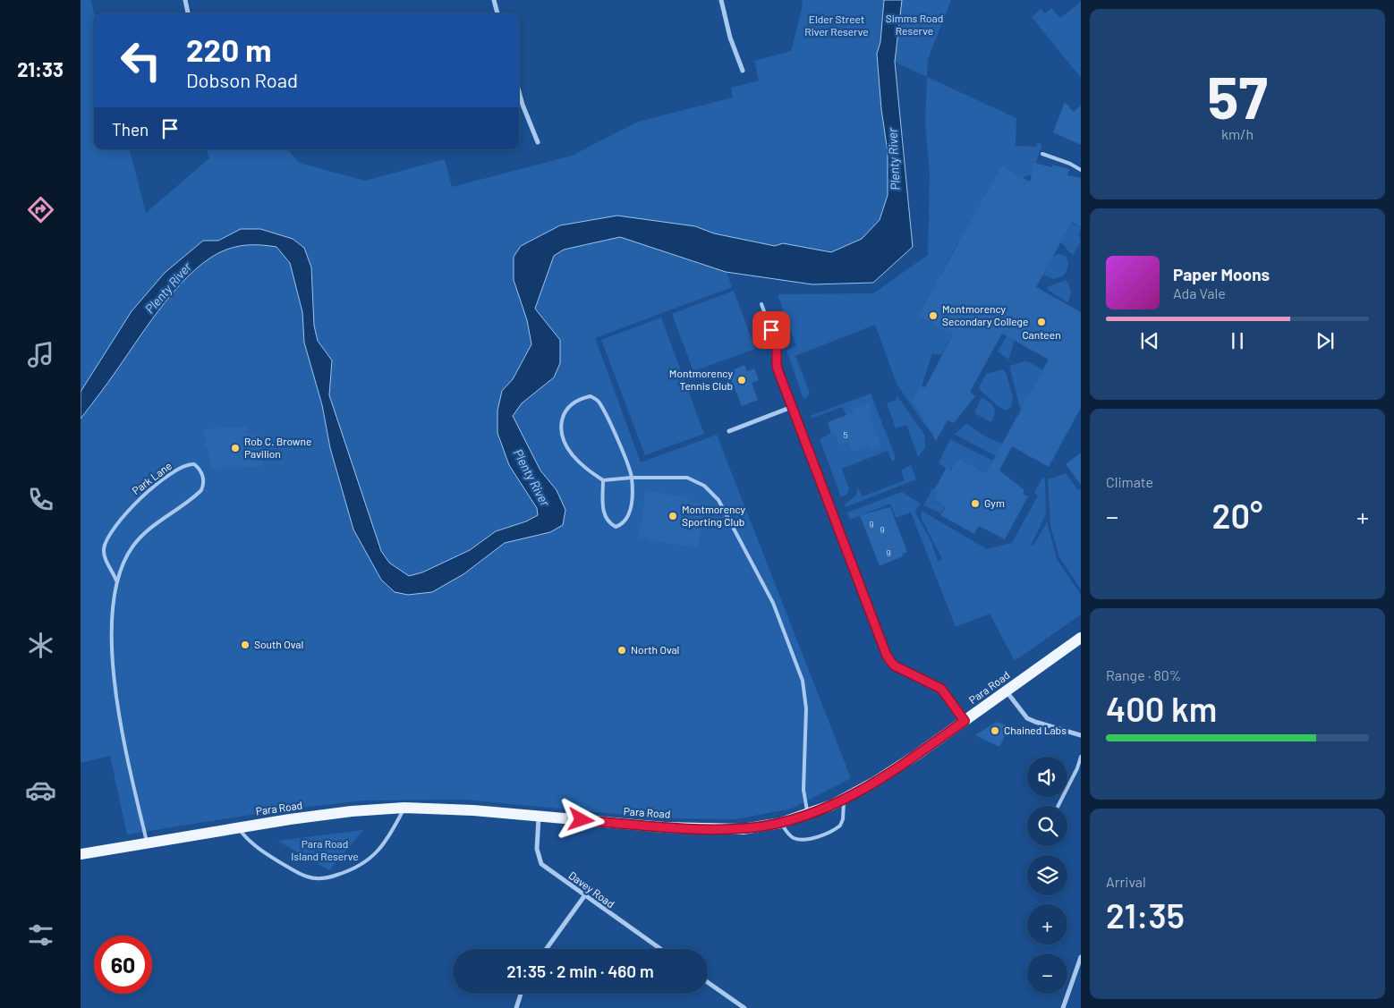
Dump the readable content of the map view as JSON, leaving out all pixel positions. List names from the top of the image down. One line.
{"streets":{"main road":["Para Road"],"street":["Davey Road"],"lane":["Park Lane"]},"crossings":[["Park Lane","Para Road"],["Para Road","Davey Road"]],"water":["Plenty River"],"parks":["Simms Road Reserve","Elder Street River Reserve","Para Road Island Reserve"],"places":["Montmorency Secondary College","Canteen","Montmorency Tennis Club","Rob C. Browne Pavilion","Gym","Montmorency Sporting Club","South Oval","North Oval","Chained Labs"],"house_numbers":["5","9","9","9"],"page":{"tabs":"21:33","tile":[["57","km/h"],"Climate",["Range · 80%","400 km"],["Arrival","21:35"]],"turn":["220 m","Dobson Road"],"then":"Then","song":["Paper Moons","Ada Vale"],"heat":["−","20°","+"],"map_buttons":["+","−"],"limit":"60","trip":"21:35 · 2 min · 460 m"}}
